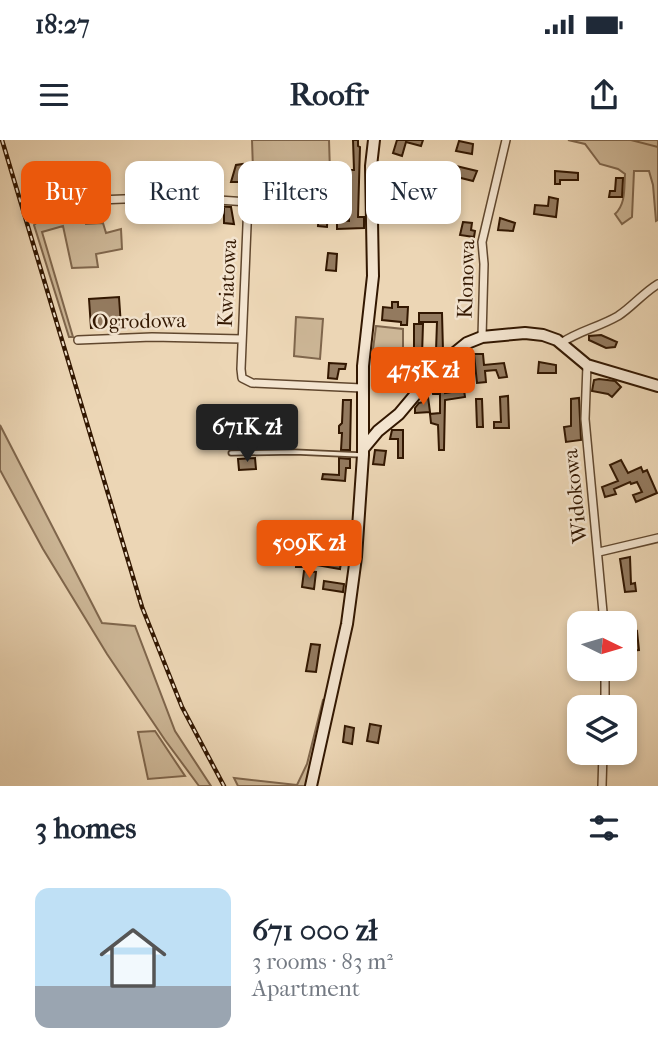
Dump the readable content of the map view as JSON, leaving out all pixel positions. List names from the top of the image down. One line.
{"streets":{"street":["Klonowa","Kwiatowa","Ogrodowa","Widokowa"]},"crossings":[["Kwiatowa","Ogrodowa"]],"north":"right","page":{"status":"18:27","header":"Roofr","chip":["Buy","Rent","Filters","New"],"price":["475K zł","671K zł","509K zł"],"heading":"3 homes","list":[{"name":"671 000 zł","note":"3 rooms · 83 m² · Apartment"}]}}
